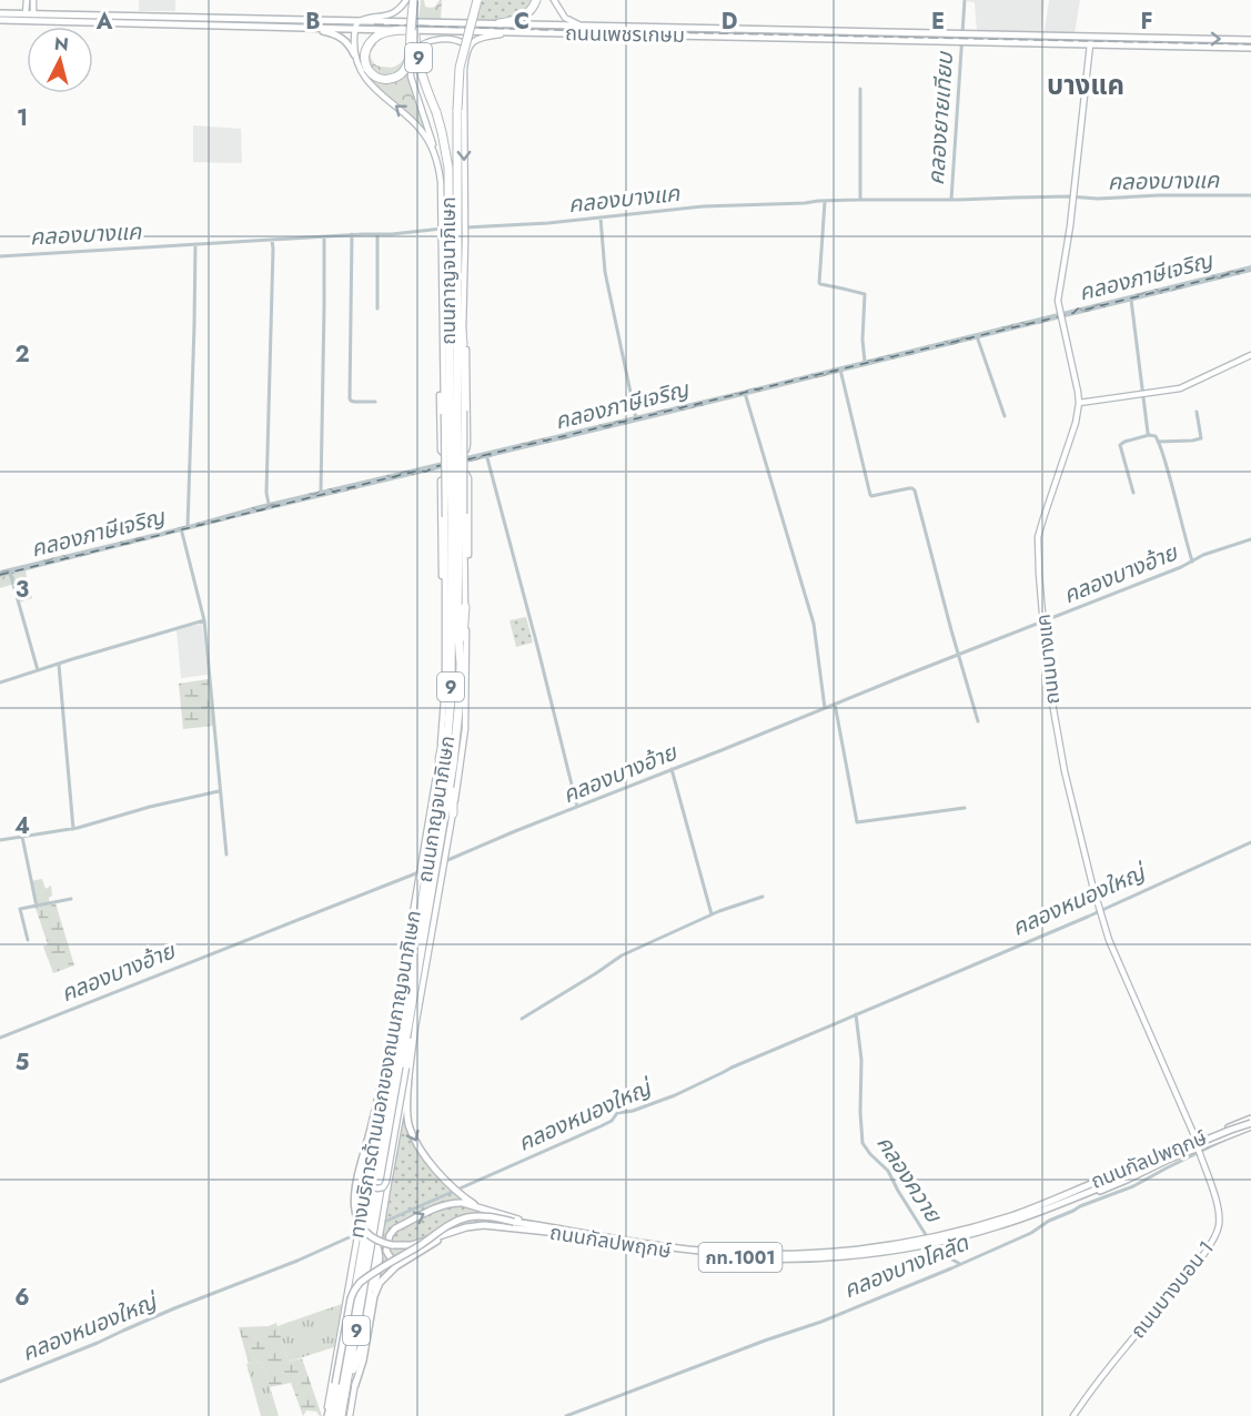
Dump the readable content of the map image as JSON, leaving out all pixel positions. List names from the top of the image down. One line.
{"streets":{"highway":["9","ถนนกาญจนาภิเษก"],"main road":["ถนนเพชรเกษม","ถนนบางแค","ทางบริการด้านนอกของถนนกาญจนาภิเษก","ถนนกัลปพฤกษ์","กท.1001","ถนนบางบอน 1"]},"crossings":[["ถนนเพชรเกษม","ถนนบางแค"],["ถนนกาญจนาภิเษก","ทางบริการด้านนอกของถนนกาญจนาภิเษก"],["ถนนบางแค","ถนนกัลปพฤกษ์"],["ถนนบางแค","ถนนบางบอน 1"],["ถนนกัลปพฤกษ์","ถนนบางบอน 1"]],"districts":["บางแค"],"water":["คลองยายเทียบ","คลองบางแค","คลองภาษีเจริญ","คลองบางอ้าย","คลองหนองใหญ่","คลองควาย","คลองบางโคลัด"],"north":"top","grid":{"columns":["A","B","C","D","E","F"],"rows":["1","2","3","4","5","6"]}}
